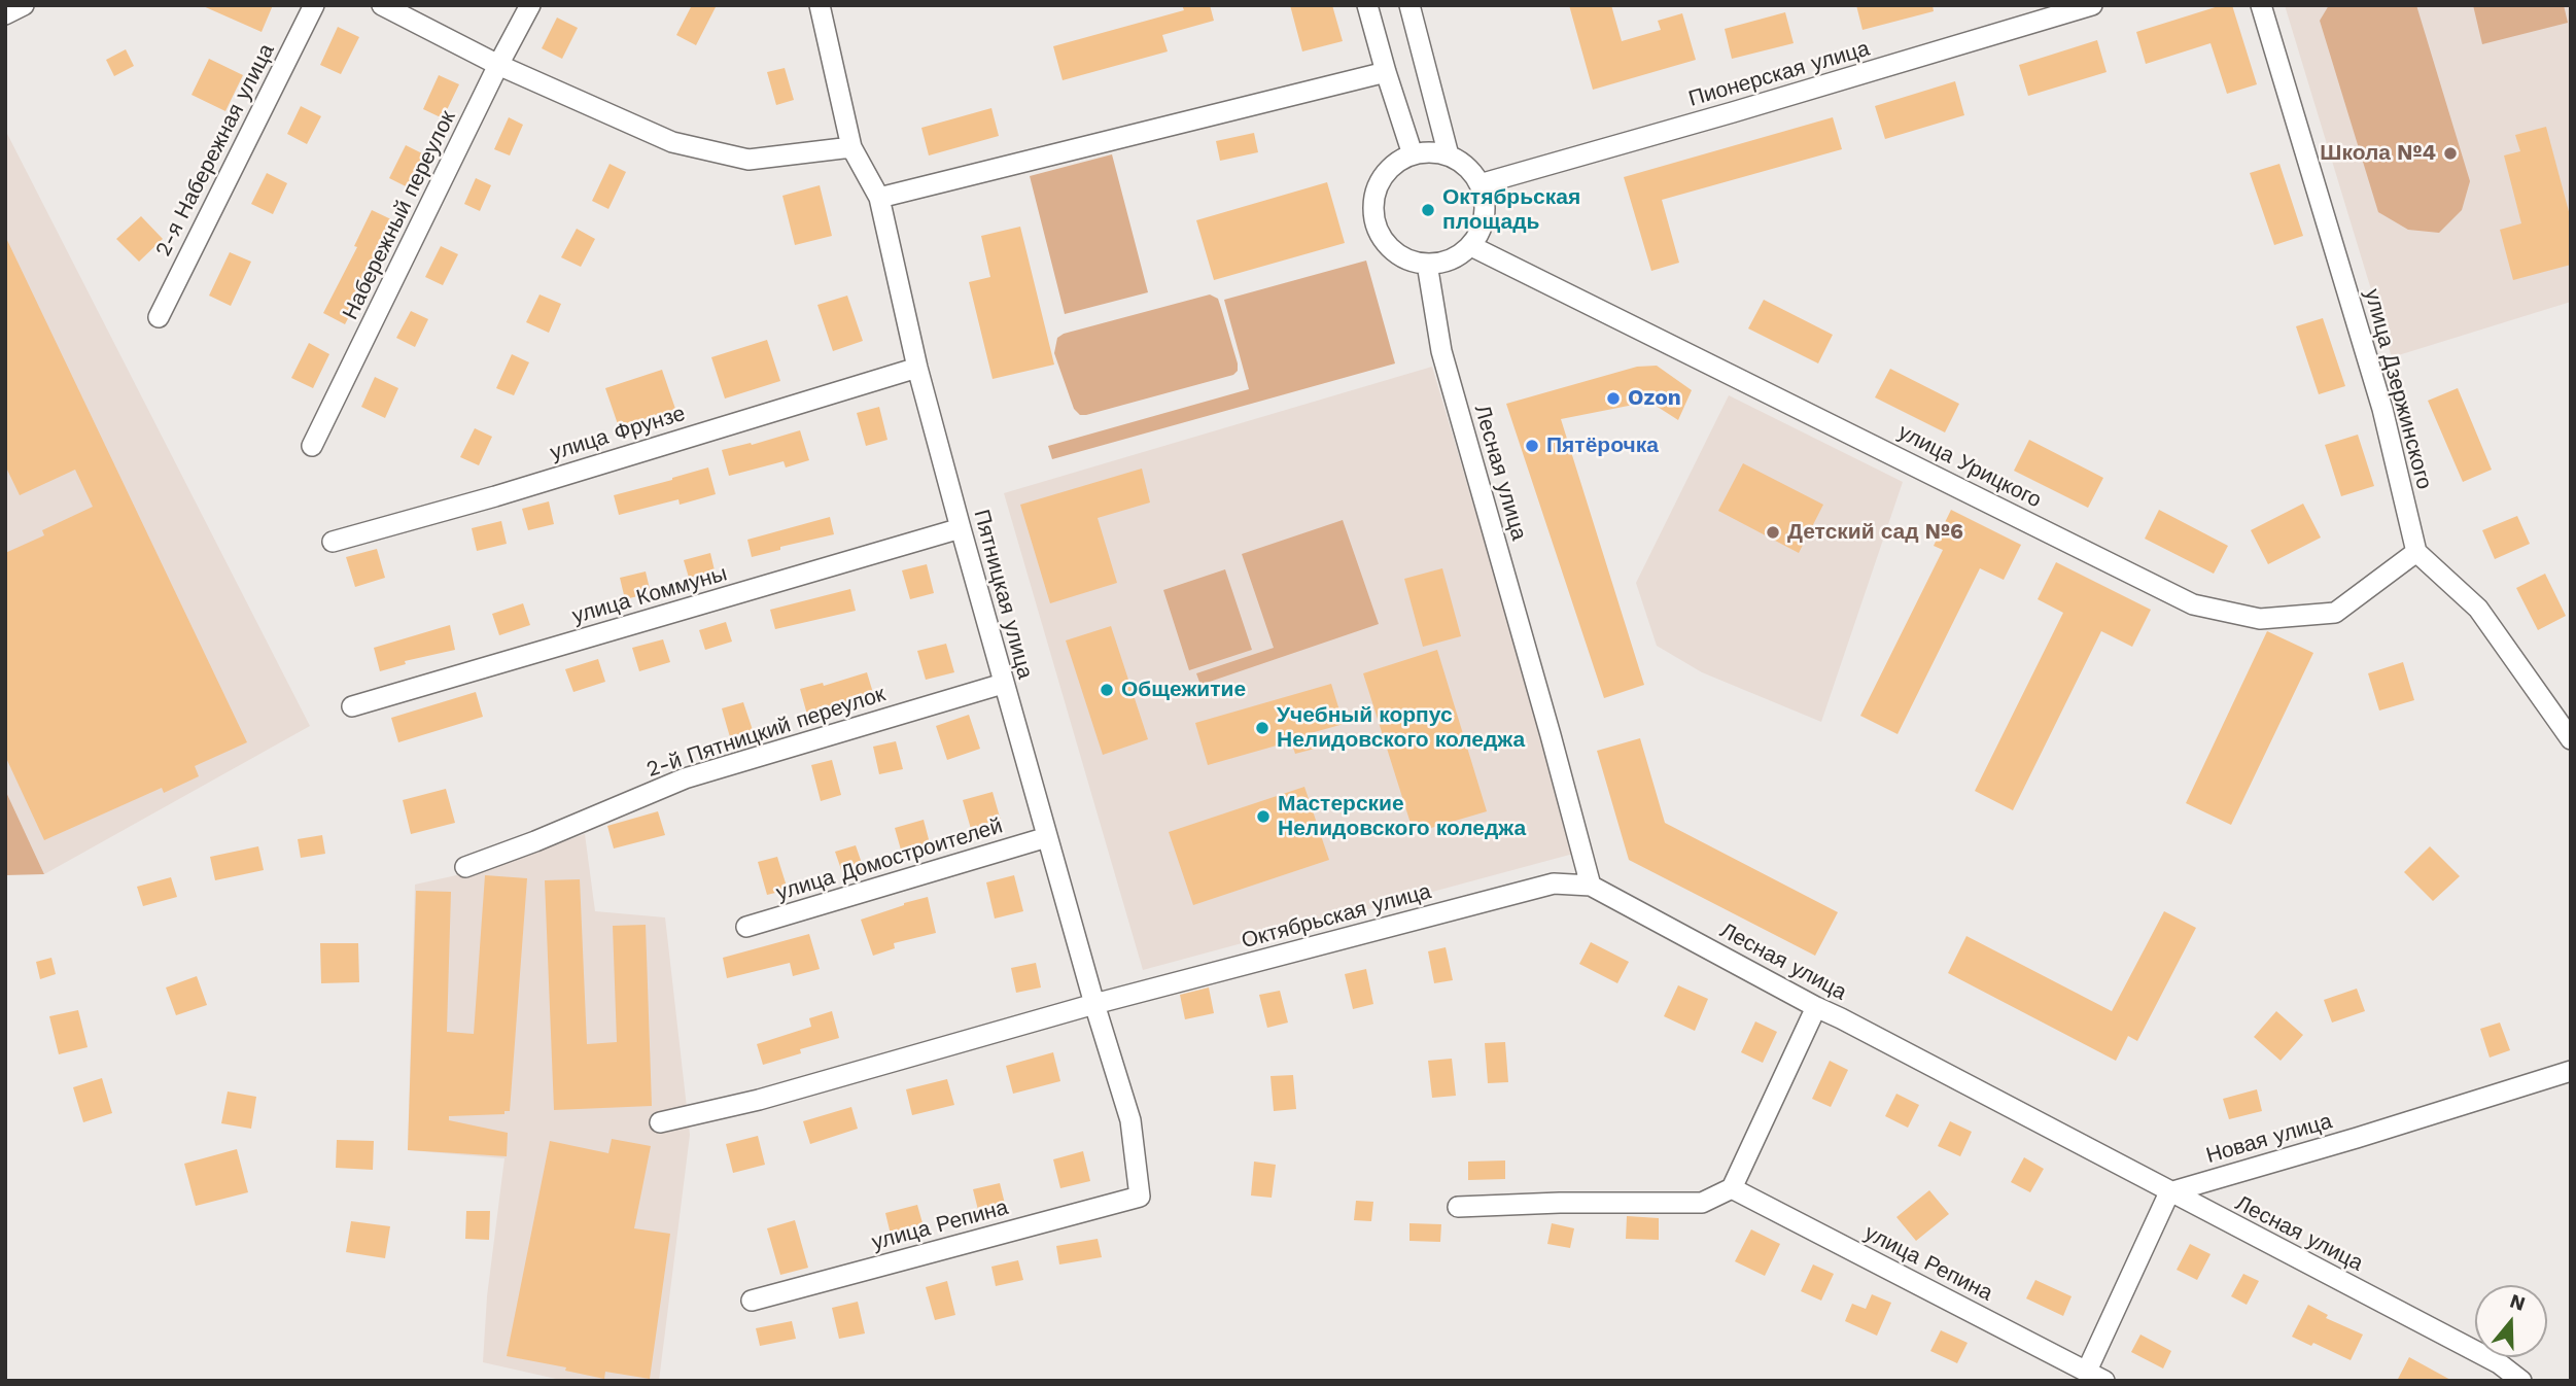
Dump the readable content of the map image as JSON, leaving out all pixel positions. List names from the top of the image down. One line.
{"streets":{"street":["Пионерская улица","2-я Набережная улица","Набережный переулок","улица Дзержинского","улица Фрунзе","улица Урицкого","Лесная улица","Пятницкая улица","улица Коммуны","2-й Пятницкий переулок","улица Домостроителей","Октябрьская улица","Новая улица","улица Репина"]},"crossings":[["Пионерская улица","улица Урицкого"],["Пионерская улица","Лесная улица"],["улица Дзержинского","улица Урицкого"],["улица Фрунзе","Пятницкая улица"],["улица Урицкого","Лесная улица"],["Лесная улица","Октябрьская улица"],["Лесная улица","Новая улица"],["Пятницкая улица","улица Коммуны"],["Пятницкая улица","2-й Пятницкий переулок"],["Пятницкая улица","улица Домостроителей"],["Пятницкая улица","Октябрьская улица"],["Пятницкая улица","улица Репина"]],"places":["Школа №4","Октябрьская площадь","Ozon","Пятёрочка","Детский сад №6","Общежитие","Учебный корпус Нелидовского коледжа","Мастерские Нелидовского коледжа"],"north":"top"}
